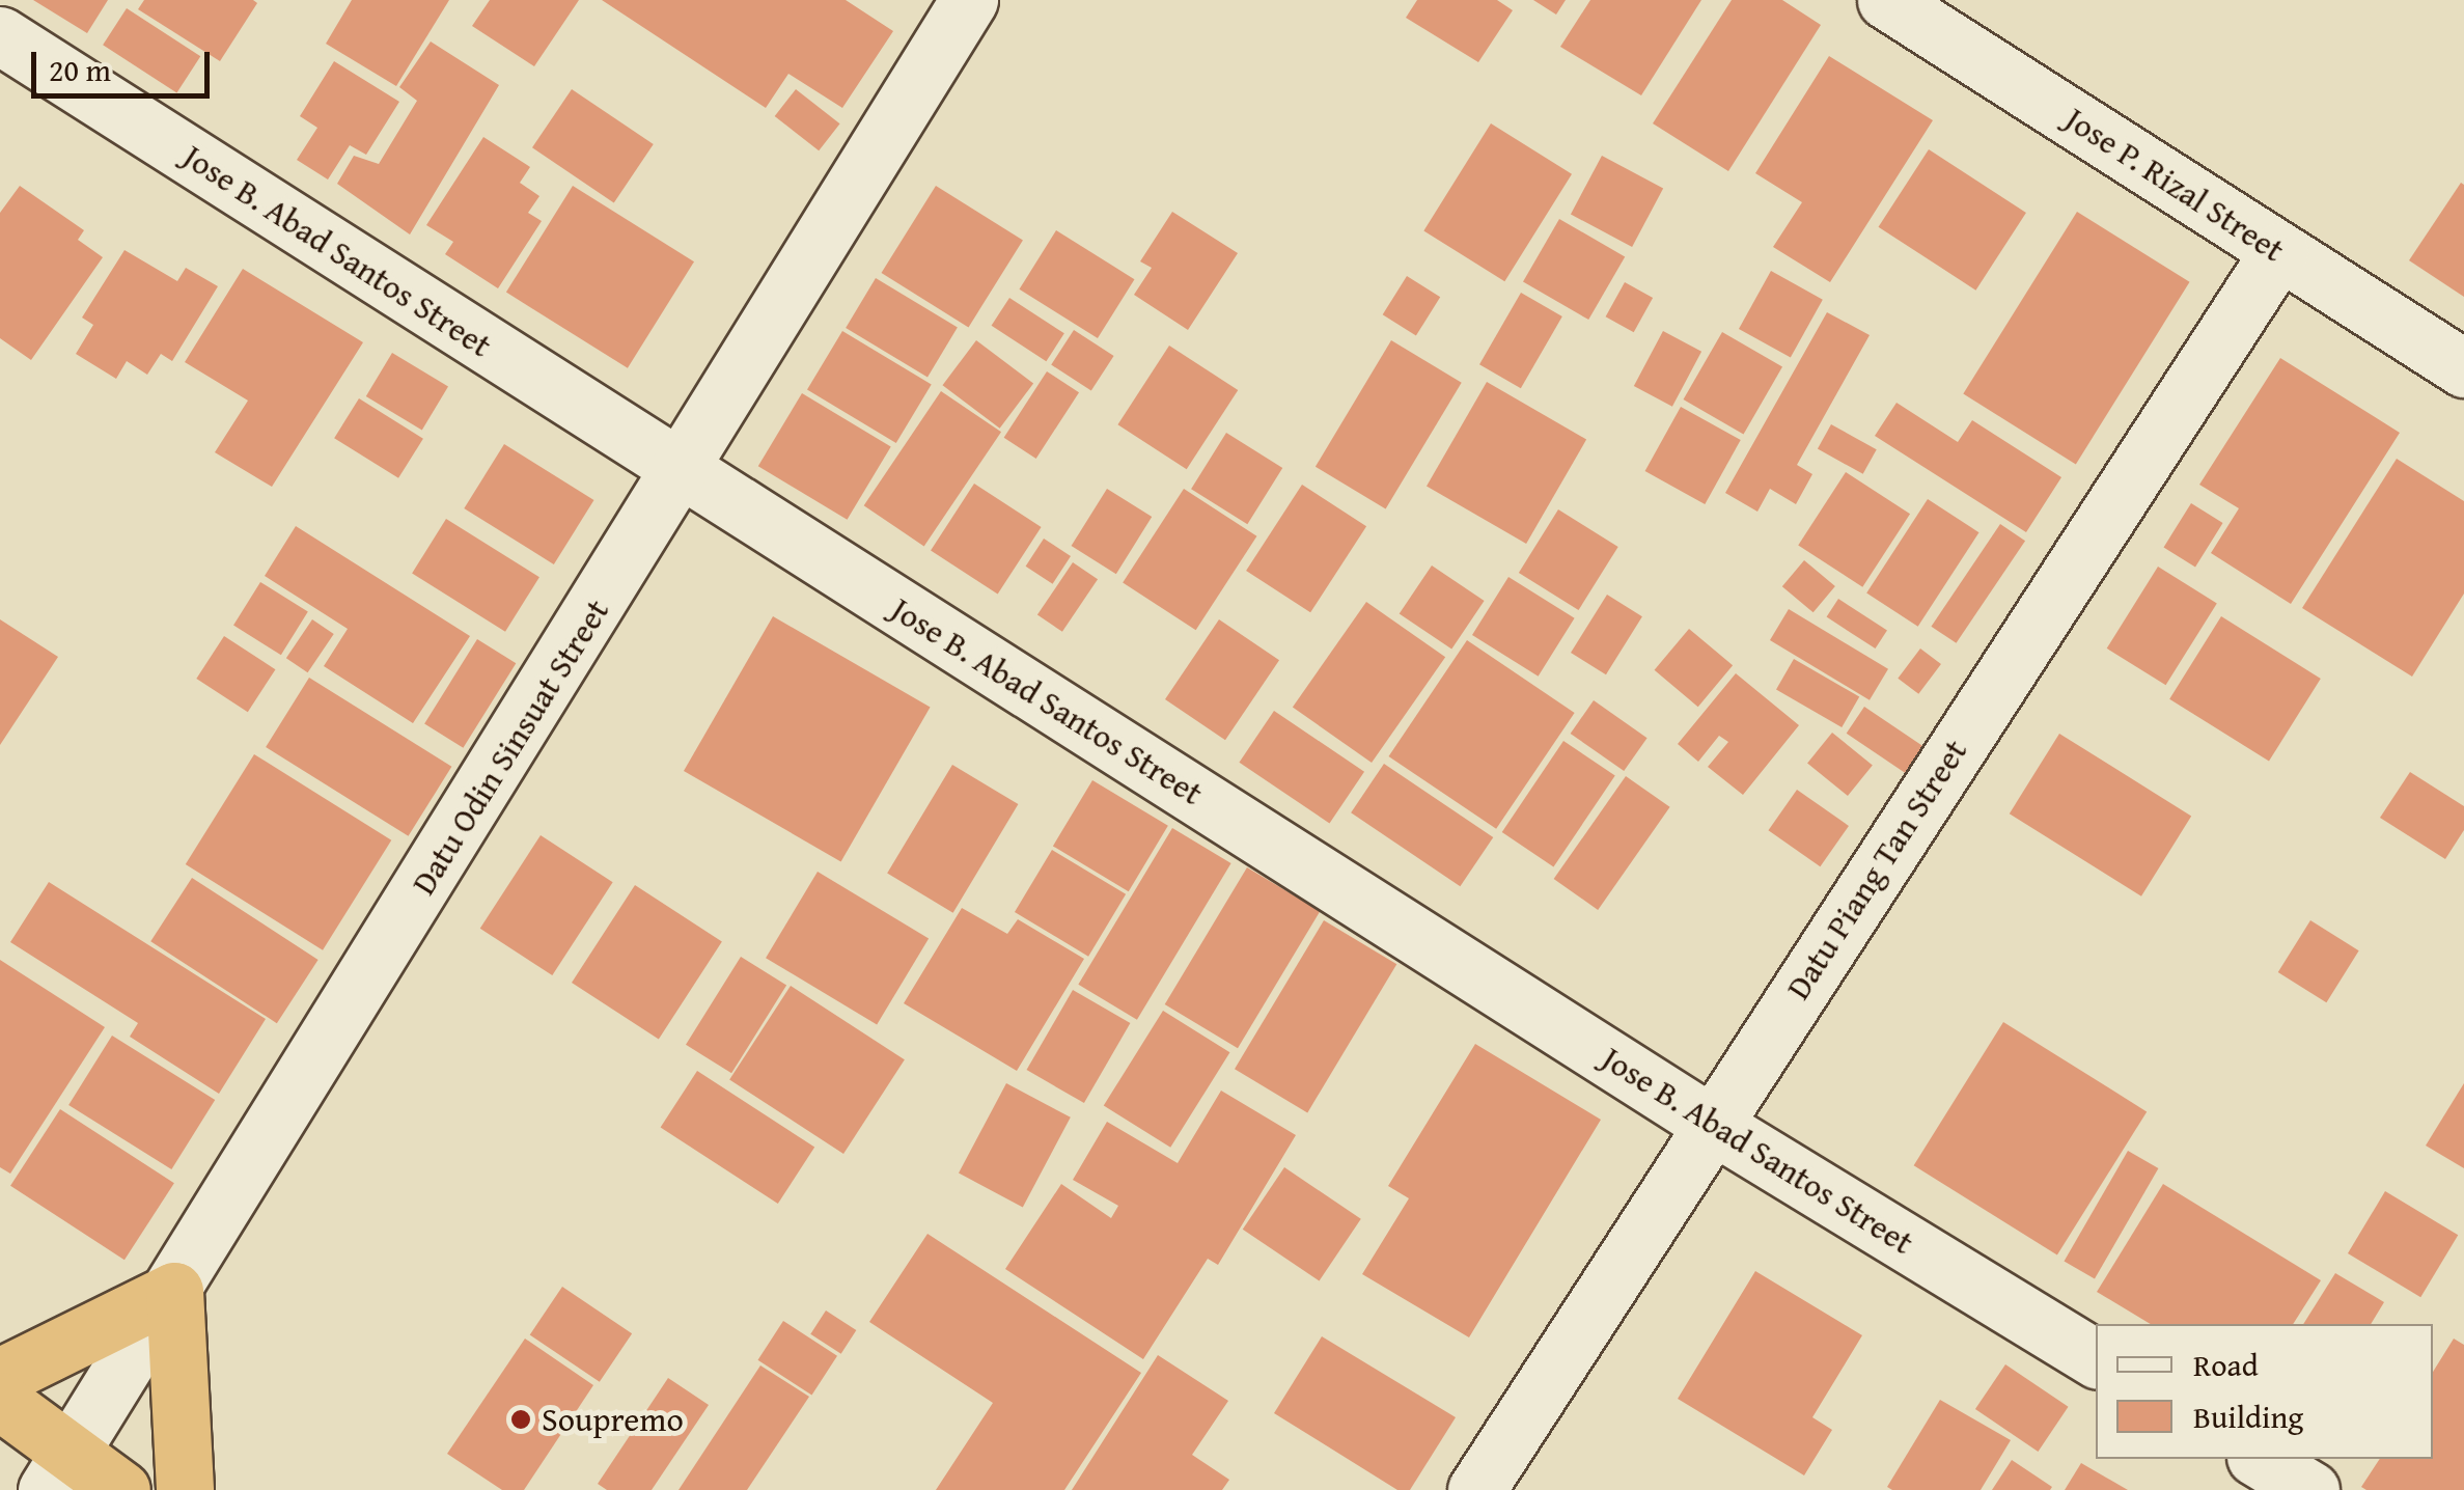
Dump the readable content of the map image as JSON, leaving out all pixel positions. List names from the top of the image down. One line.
{"streets":{"street":["Jose P. Rizal Street","Jose B. Abad Santos Street","Datu Odin Sinsuat Street","Datu Piang Tan Street"]},"crossings":[["Jose P. Rizal Street","Datu Piang Tan Street"],["Jose B. Abad Santos Street","Datu Odin Sinsuat Street"],["Jose B. Abad Santos Street","Datu Piang Tan Street"]],"places":["Soupremo"],"legend":["Road","Building"],"scale_bar":"20 m"}
